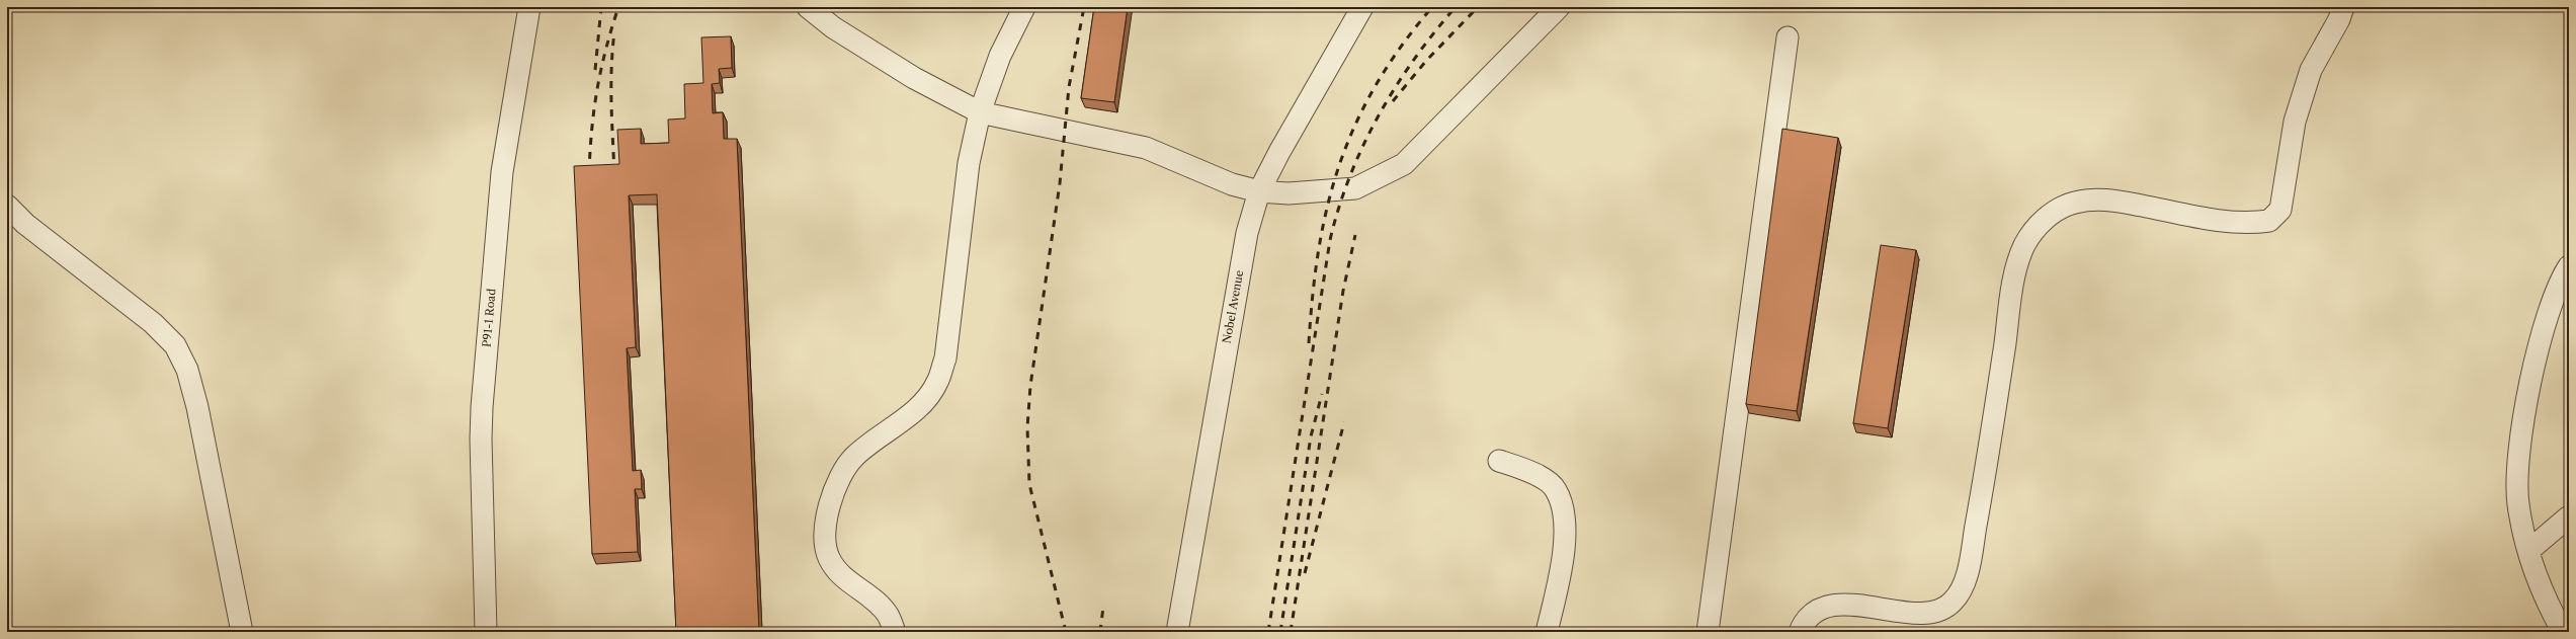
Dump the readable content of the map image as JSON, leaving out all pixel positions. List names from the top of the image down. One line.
{"streets":{"street":["Nobel Avenue","P91-1 Road"]}}
